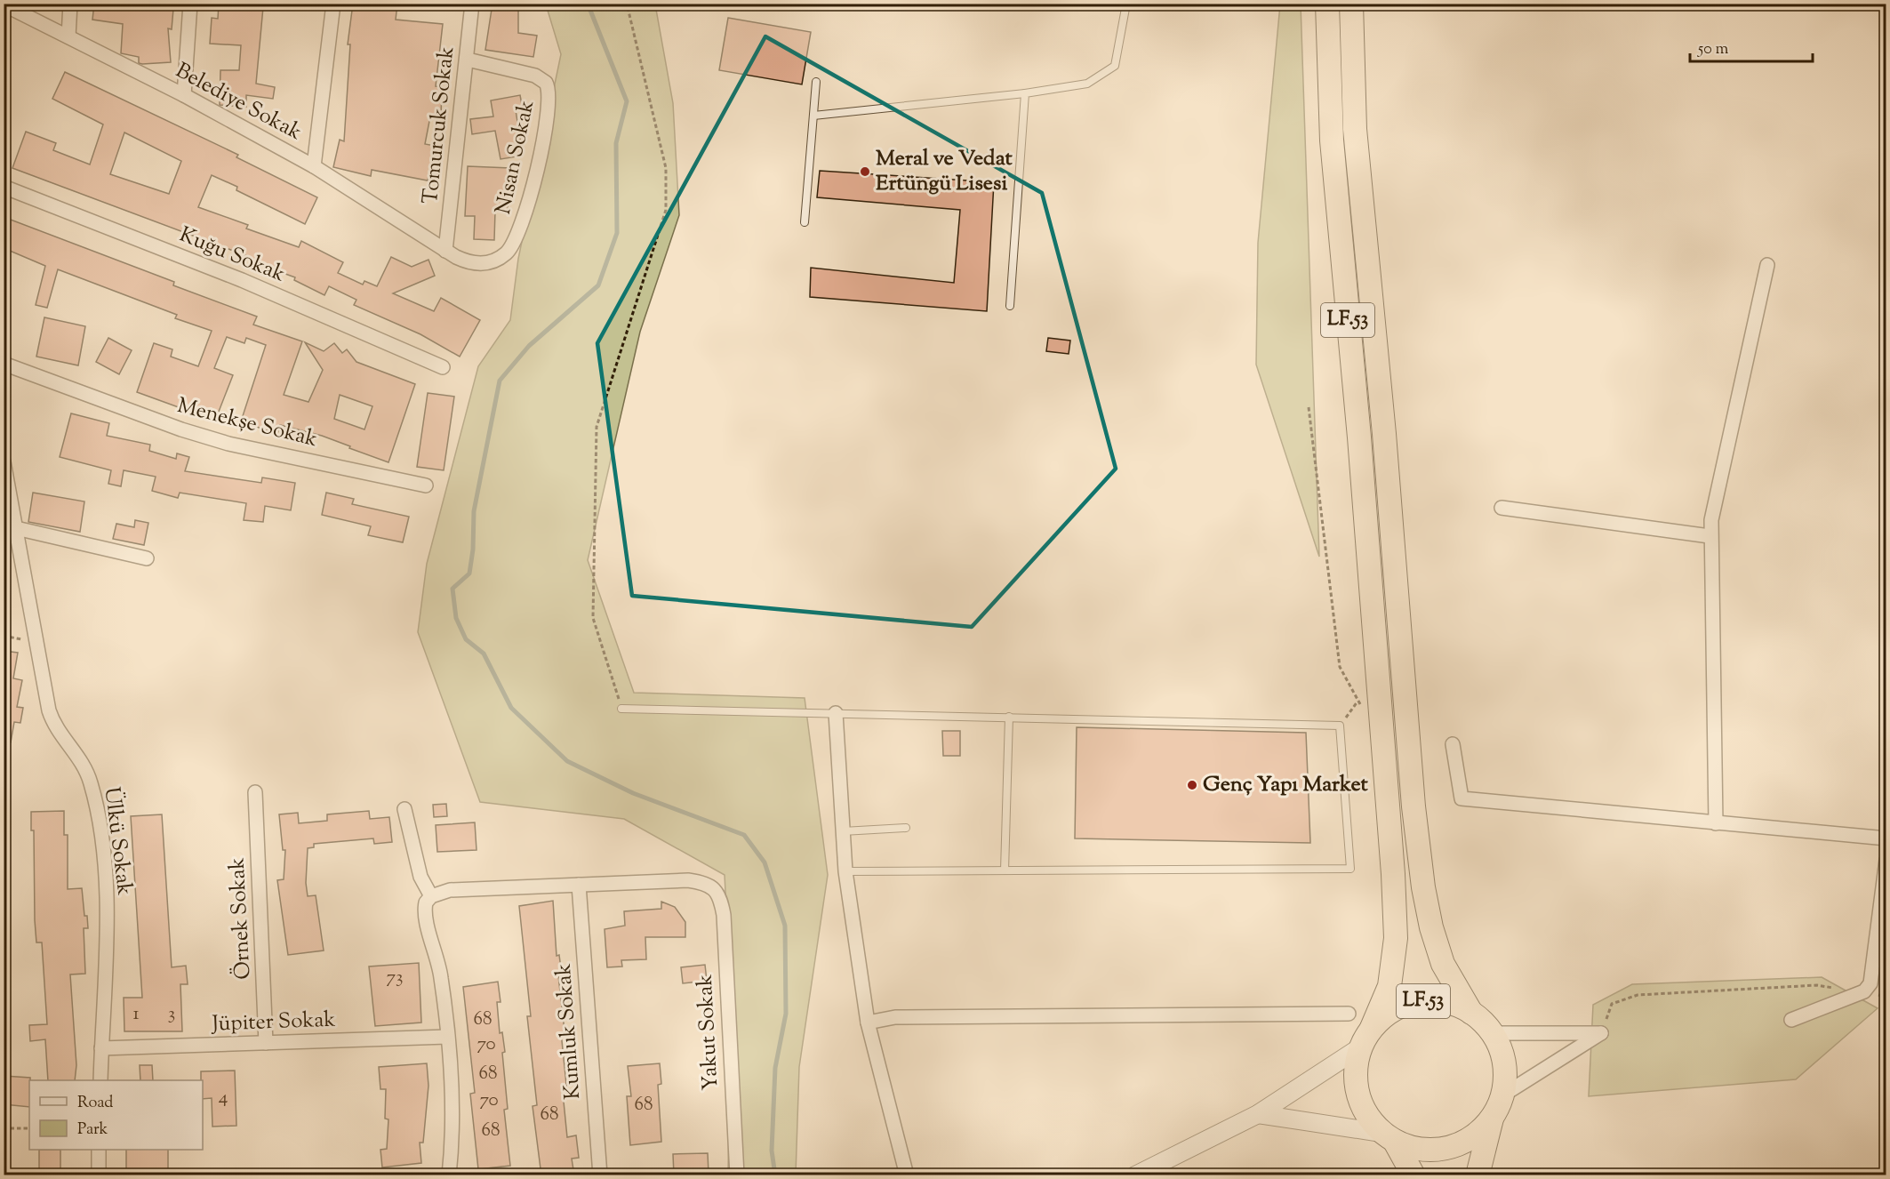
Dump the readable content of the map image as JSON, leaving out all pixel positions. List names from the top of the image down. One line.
{"streets":{"highway":["LF.53"],"street":["Belediye Sokak","Tomurcuk Sokak","Nisan Sokak","Kuğu Sokak","Menekşe Sokak","Ülkü Sokak","Örnek Sokak","Jüpiter Sokak","Kumluk Sokak","Yakut Sokak"]},"crossings":[["Belediye Sokak","Tomurcuk Sokak"],["Belediye Sokak","Nisan Sokak"],["Tomurcuk Sokak","Nisan Sokak"],["Ülkü Sokak","Jüpiter Sokak"],["Örnek Sokak","Jüpiter Sokak"],["Kumluk Sokak","Yakut Sokak"]],"places":["Meral ve Vedat Ertüngü Lisesi","Genç Yapı Market"],"house_numbers":["73","1","3","68","70","68","4","70","68","68","68"],"legend":["Road","Park"],"scale_bar":"50 m"}
